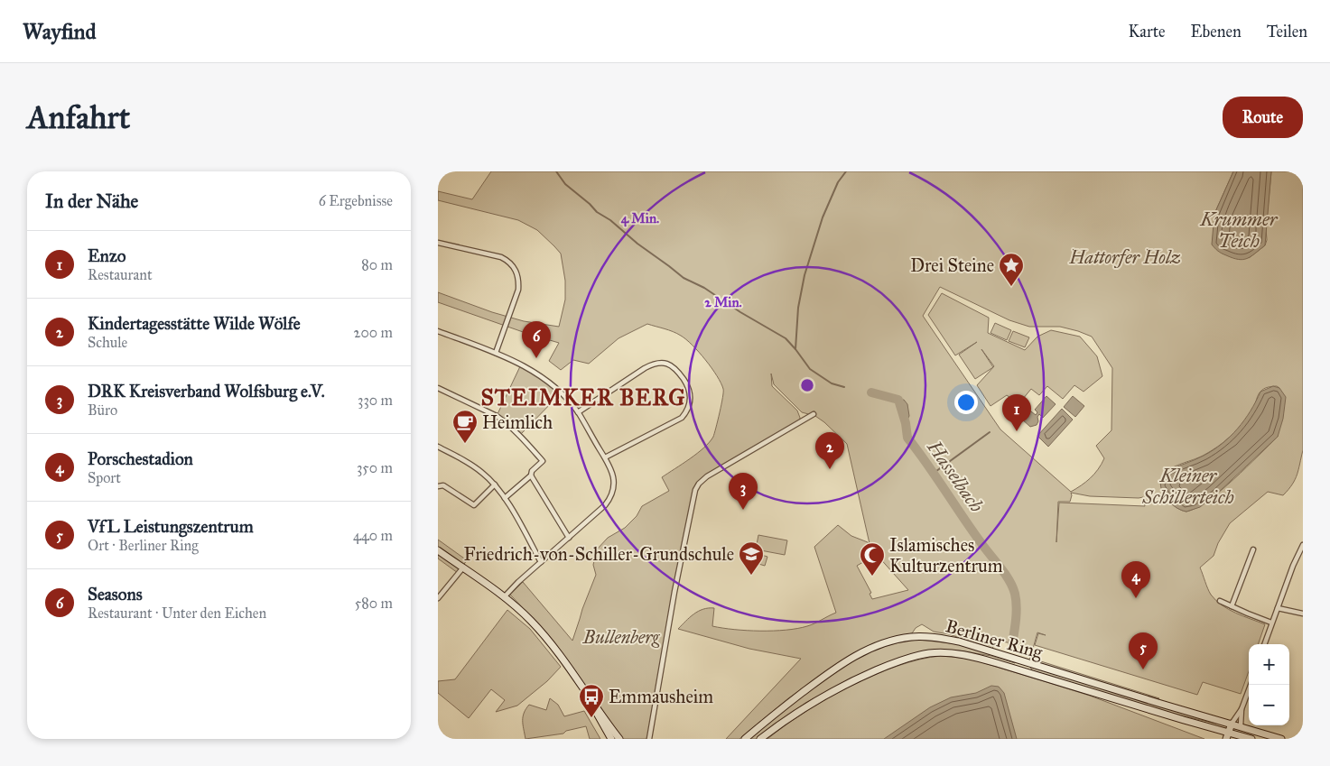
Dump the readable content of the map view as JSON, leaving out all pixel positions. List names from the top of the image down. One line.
{"streets":{"main road":["Berliner Ring"]},"districts":["STEIMKER BERG"],"water":["Krummer Teich","Kleiner Schillerteich","Hasselbach"],"parks":["Hattorfer Holz","Bullenberg"],"places":{"place":["Drei Steine"],"cafe":["Heimlich"],"school or university":["Friedrich-von-Schiller-Grundschule"],"mosque":["Islamisches Kulturzentrum"],"bus stop":["Emmausheim"]},"page":{"header":"Wayfind","nav":["Karte","Ebenen","Teilen"],"buttons":"Route","title":"Anfahrt","heading":["In der Nähe","6 Ergebnisse"],"list":[{"mark":"1","name":"Enzo","note":"Restaurant","value":"80 m"},{"mark":"2","name":"Kindertagesstätte Wilde Wölfe","note":"Schule","value":"200 m"},{"mark":"3","name":"DRK Kreisverband Wolfsburg e.V.","note":"Büro","value":"330 m"},{"mark":"4","name":"Porschestadion","note":"Sport","value":"350 m"},{"mark":"5","name":"VfL Leistungszentrum","note":"Ort · Berliner Ring","value":"440 m"},{"mark":"6","name":"Seasons","note":"Restaurant · Unter den Eichen","value":"580 m"}],"pins":["6","1","2","3","4","5"],"map_buttons":["+","−"]},"rings":["4 Min.","2 Min."]}
